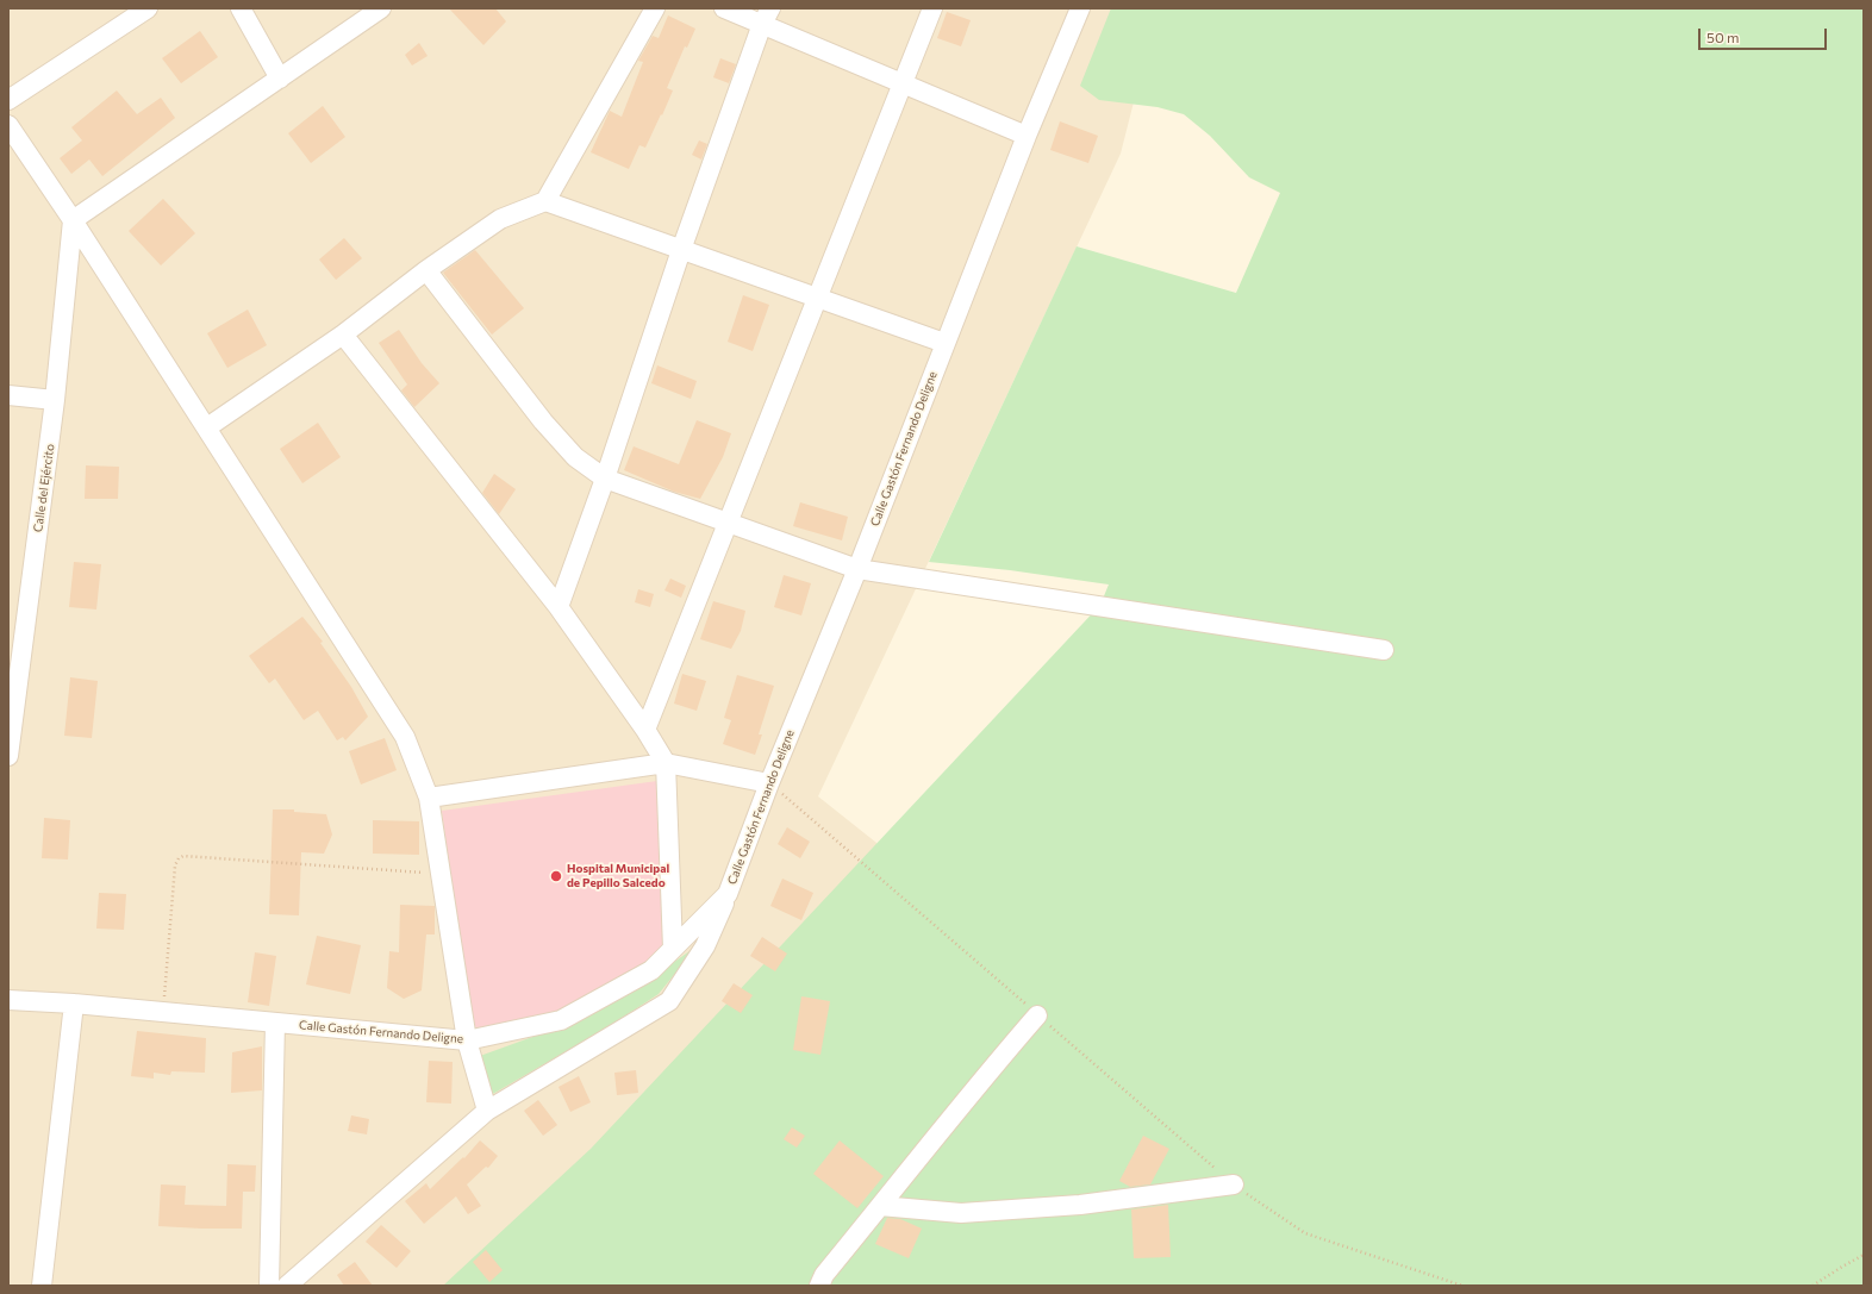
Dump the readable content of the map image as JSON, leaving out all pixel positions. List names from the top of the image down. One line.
{"streets":{"street":["Calle Gastón Fernando Deligne","Calle del Ejército"]},"places":["Hospital Municipal de Pepillo Salcedo"],"scale_bar":"50 m"}
